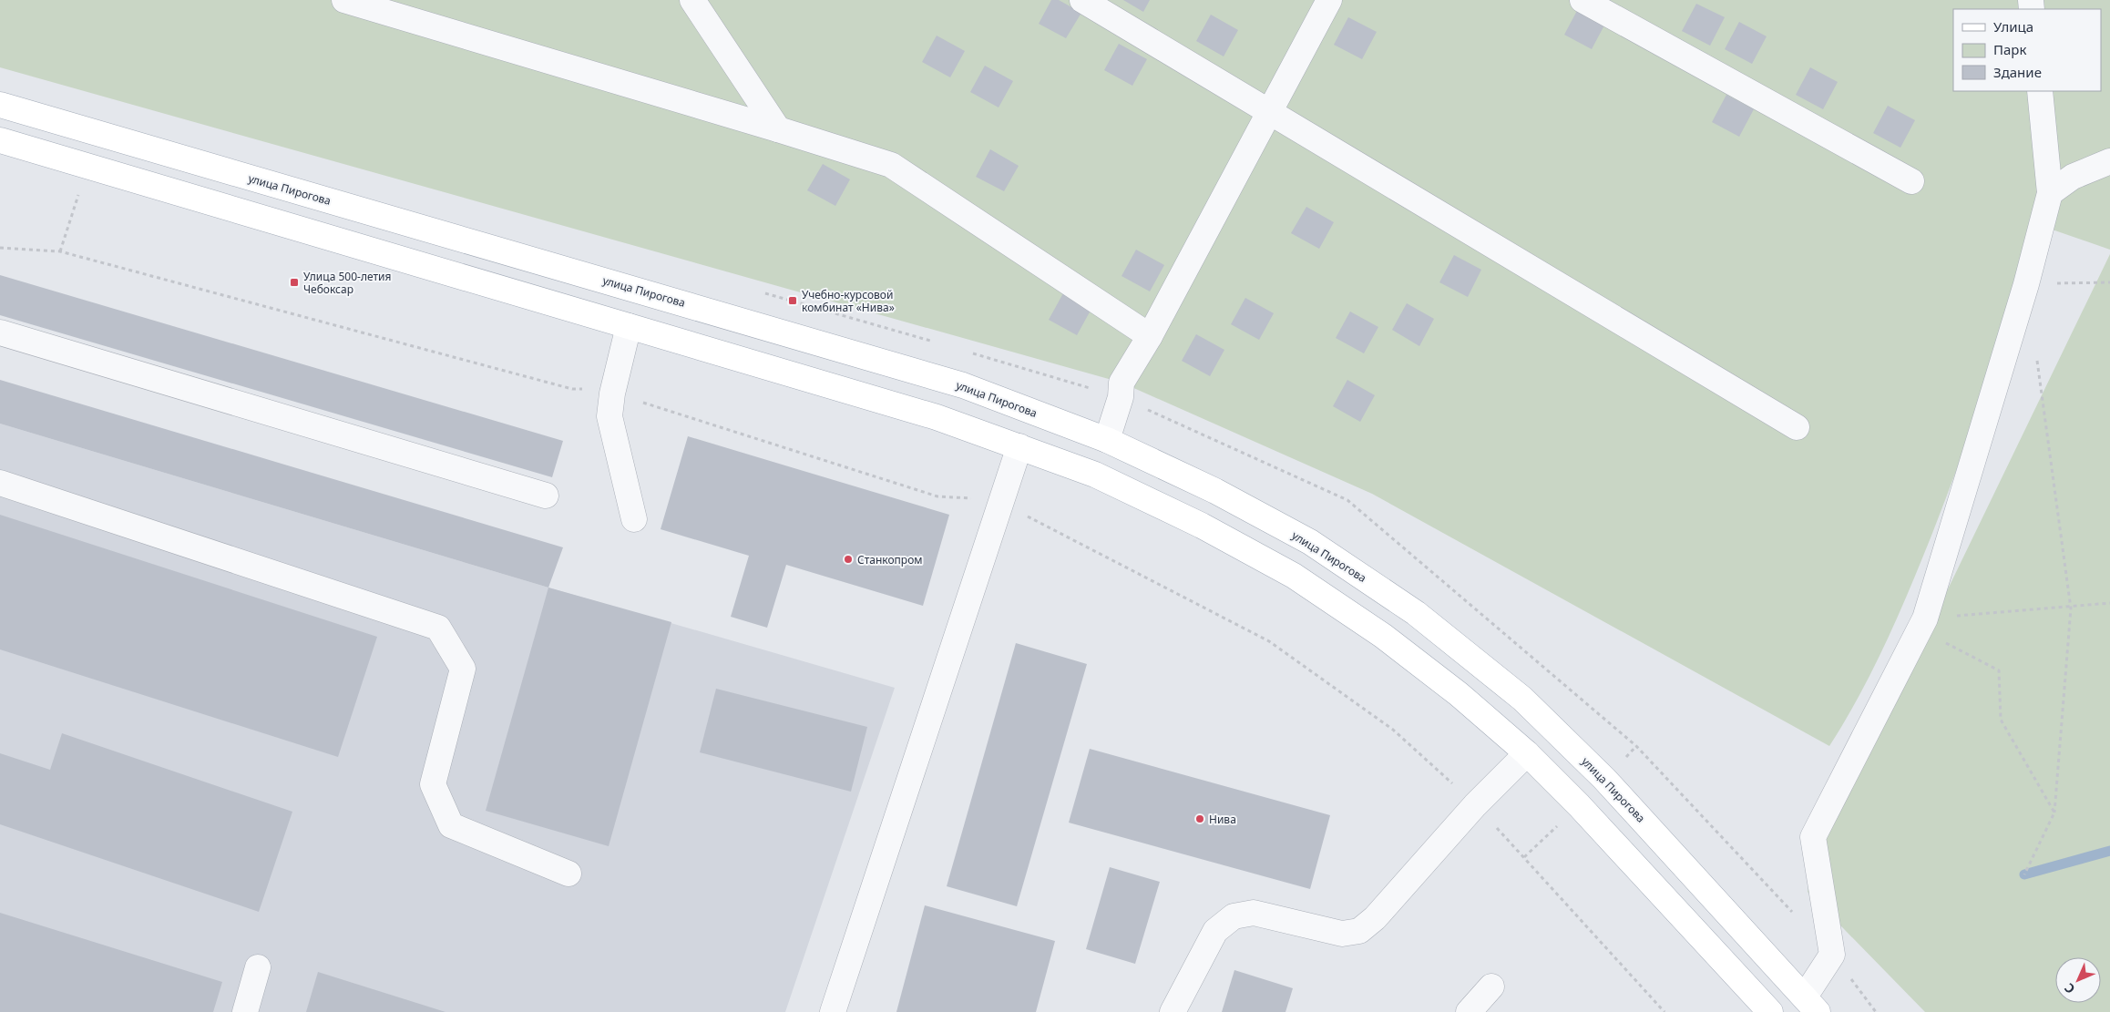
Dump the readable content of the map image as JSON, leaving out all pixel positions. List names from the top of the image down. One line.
{"streets":{"main road":["улица Пирогова"]},"places":{"transit":["Улица 500-летия Чебоксар","Учебно-курсовой комбинат «Нива»"],"other":["Станкопром","Нива"]},"legend":["Улица","Парк","Здание"],"north":"bottom left"}
